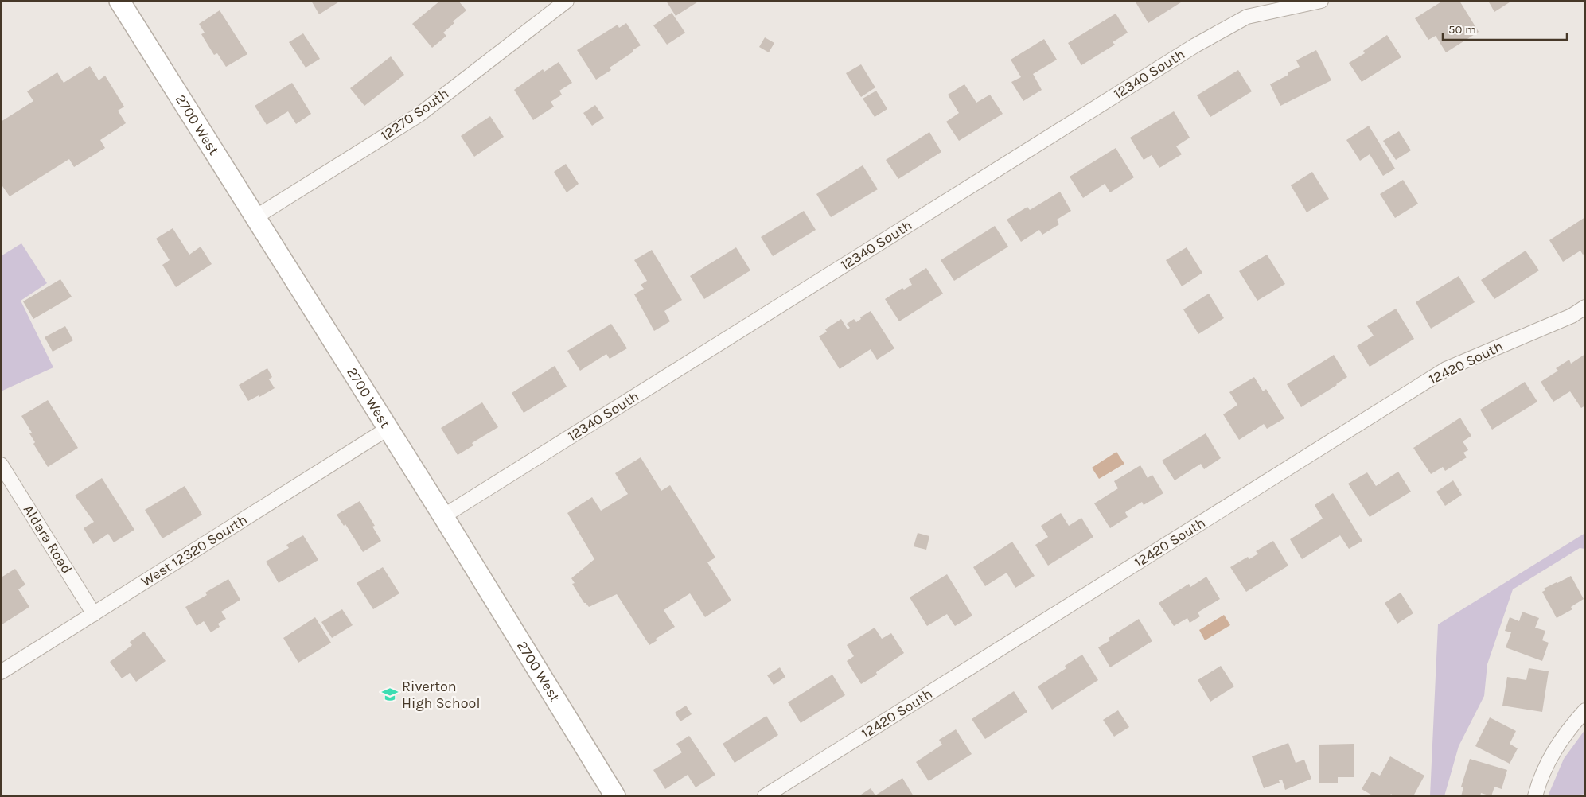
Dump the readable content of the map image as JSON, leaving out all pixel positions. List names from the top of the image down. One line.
{"streets":{"main road":["2700 West"],"street":["12340 South","12270 South","12420 South","Aldara Road","West 12320 Sourth"]},"crossings":[["12340 South","2700 West"],["12270 South","2700 West"],["2700 West","West 12320 Sourth"],["Aldara Road","West 12320 Sourth"]],"places":{"school or university":["Riverton High School"]},"scale_bar":"50 m"}
